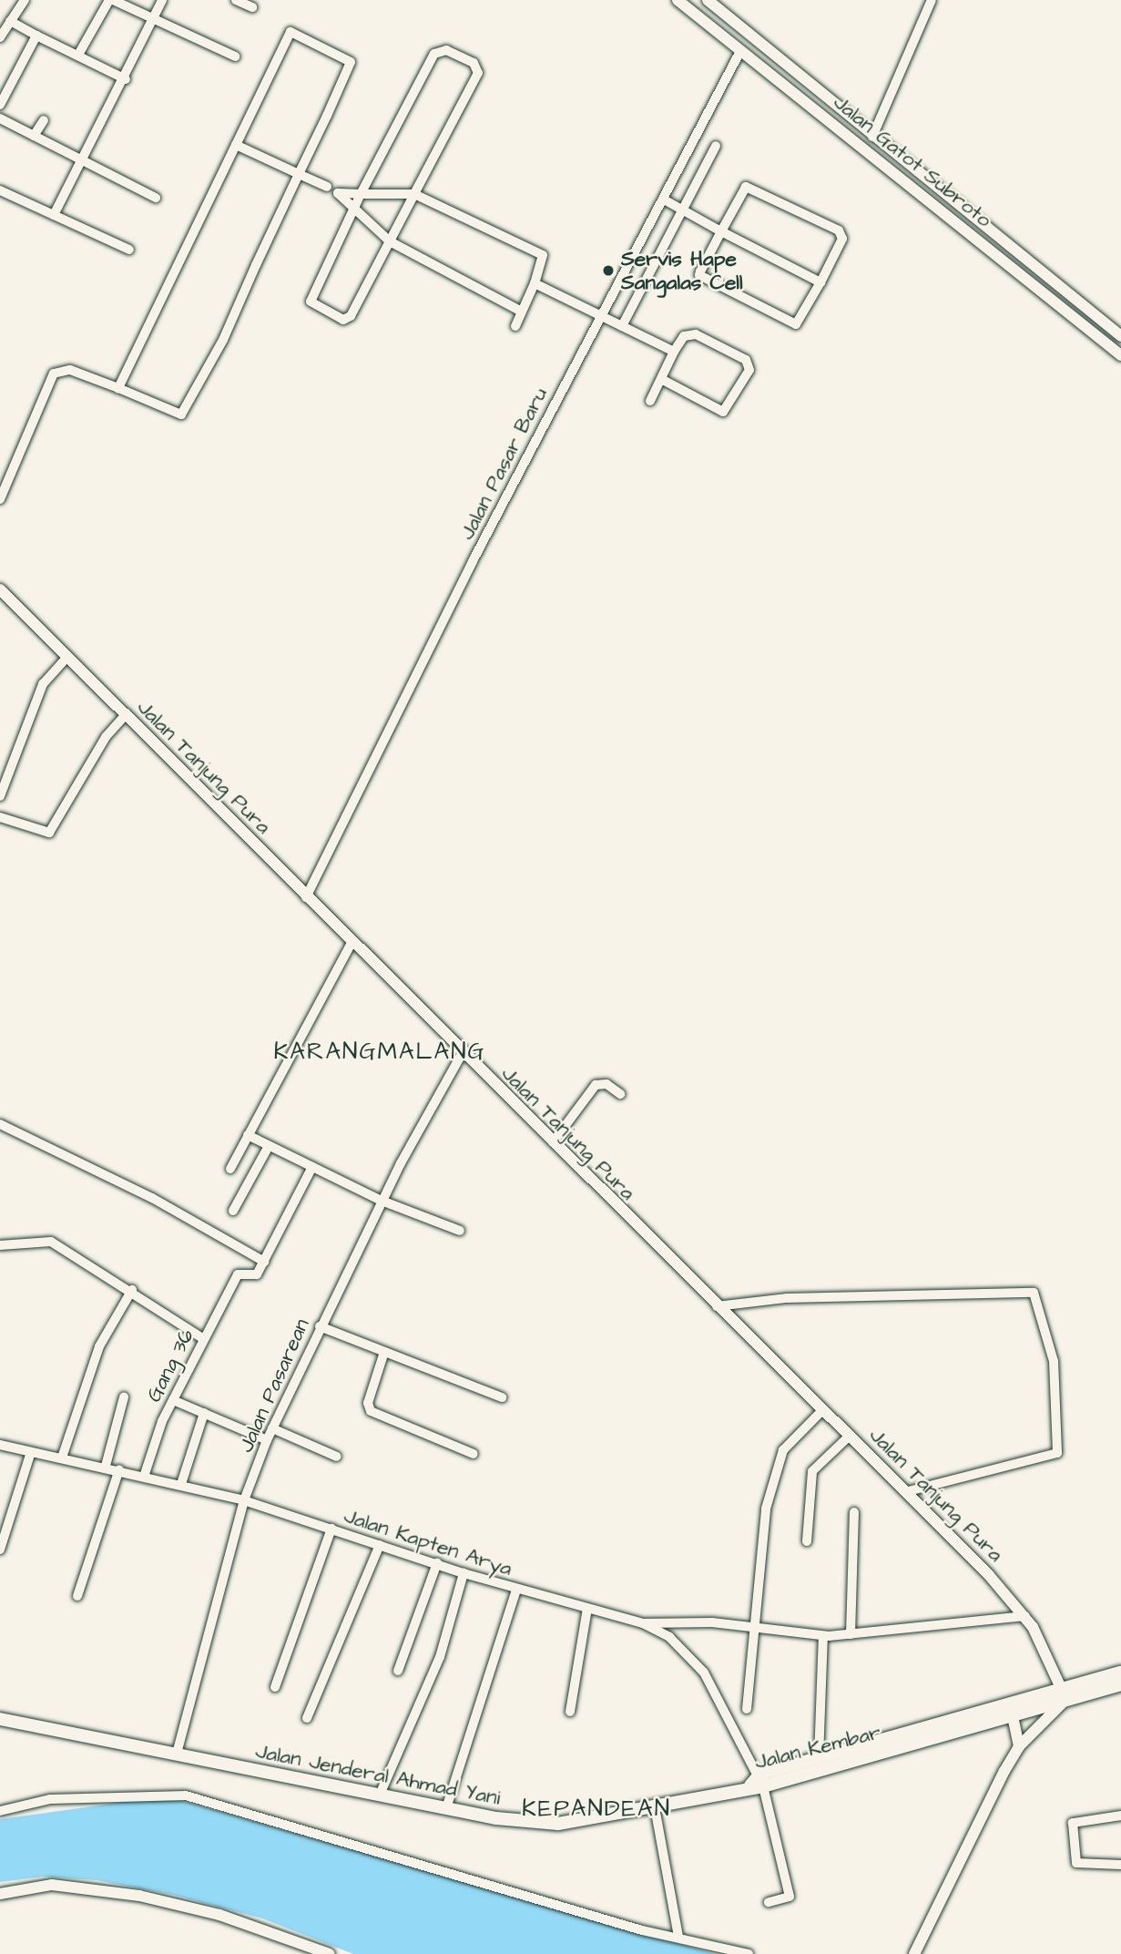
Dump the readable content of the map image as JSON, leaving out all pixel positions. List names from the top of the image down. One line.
{"streets":{"main road":["Jalan Kembar","Jalan Jenderal Ahmad Yani"],"street":["Jalan Gatot Subroto","Jalan Pasar Baru","Jalan Tanjung Pura","Gang 36","Jalan Pasarean","Jalan Kapten Arya"]},"crossings":[["Jalan Gatot Subroto","Jalan Pasar Baru"],["Jalan Pasar Baru","Jalan Tanjung Pura"],["Jalan Tanjung Pura","Jalan Pasarean"],["Jalan Tanjung Pura","Jalan Kembar"],["Gang 36","Jalan Kapten Arya"],["Jalan Pasarean","Jalan Kapten Arya"],["Jalan Pasarean","Jalan Jenderal Ahmad Yani"],["Jalan Kapten Arya","Jalan Kembar"],["Jalan Kapten Arya","Jalan Jenderal Ahmad Yani"],["Jalan Kembar","Jalan Jenderal Ahmad Yani"]],"districts":["KARANGMALANG","KEPANDEAN"],"places":["Servis Hape Sangalas Cell"]}
